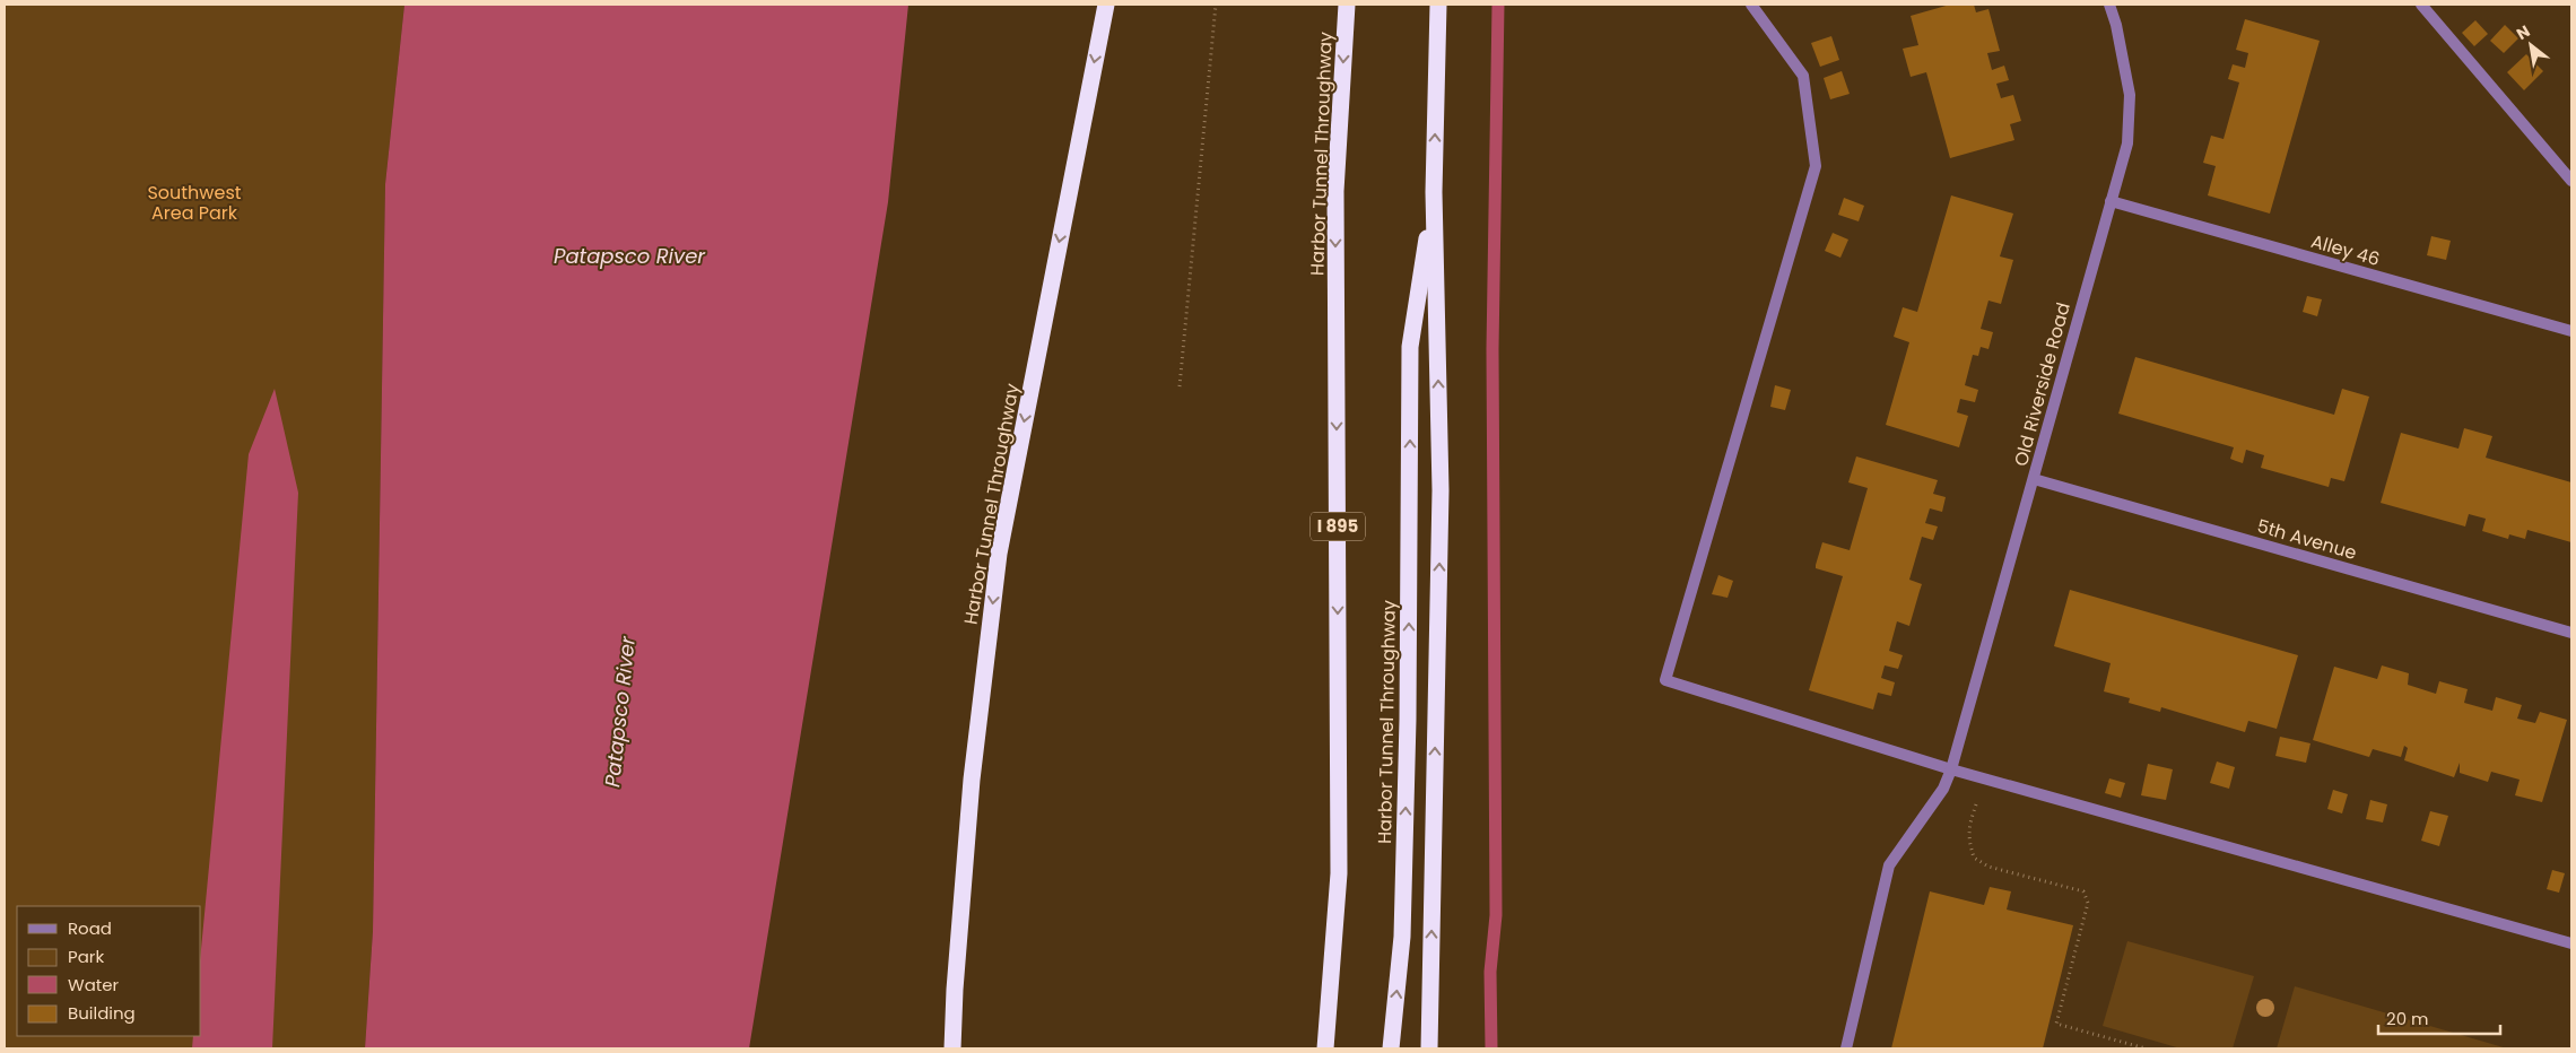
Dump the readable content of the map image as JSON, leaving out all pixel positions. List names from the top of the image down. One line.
{"streets":{"highway":["Harbor Tunnel Throughway","I 895"],"street":["Alley 46","Old Riverside Road","5th Avenue"]},"crossings":[["Alley 46","Old Riverside Road"],["Old Riverside Road","5th Avenue"]],"water":["Patapsco River"],"parks":["Southwest Area Park"],"legend":["Road","Park","Water","Building"],"scale_bar":"20 m","north":"top left"}
